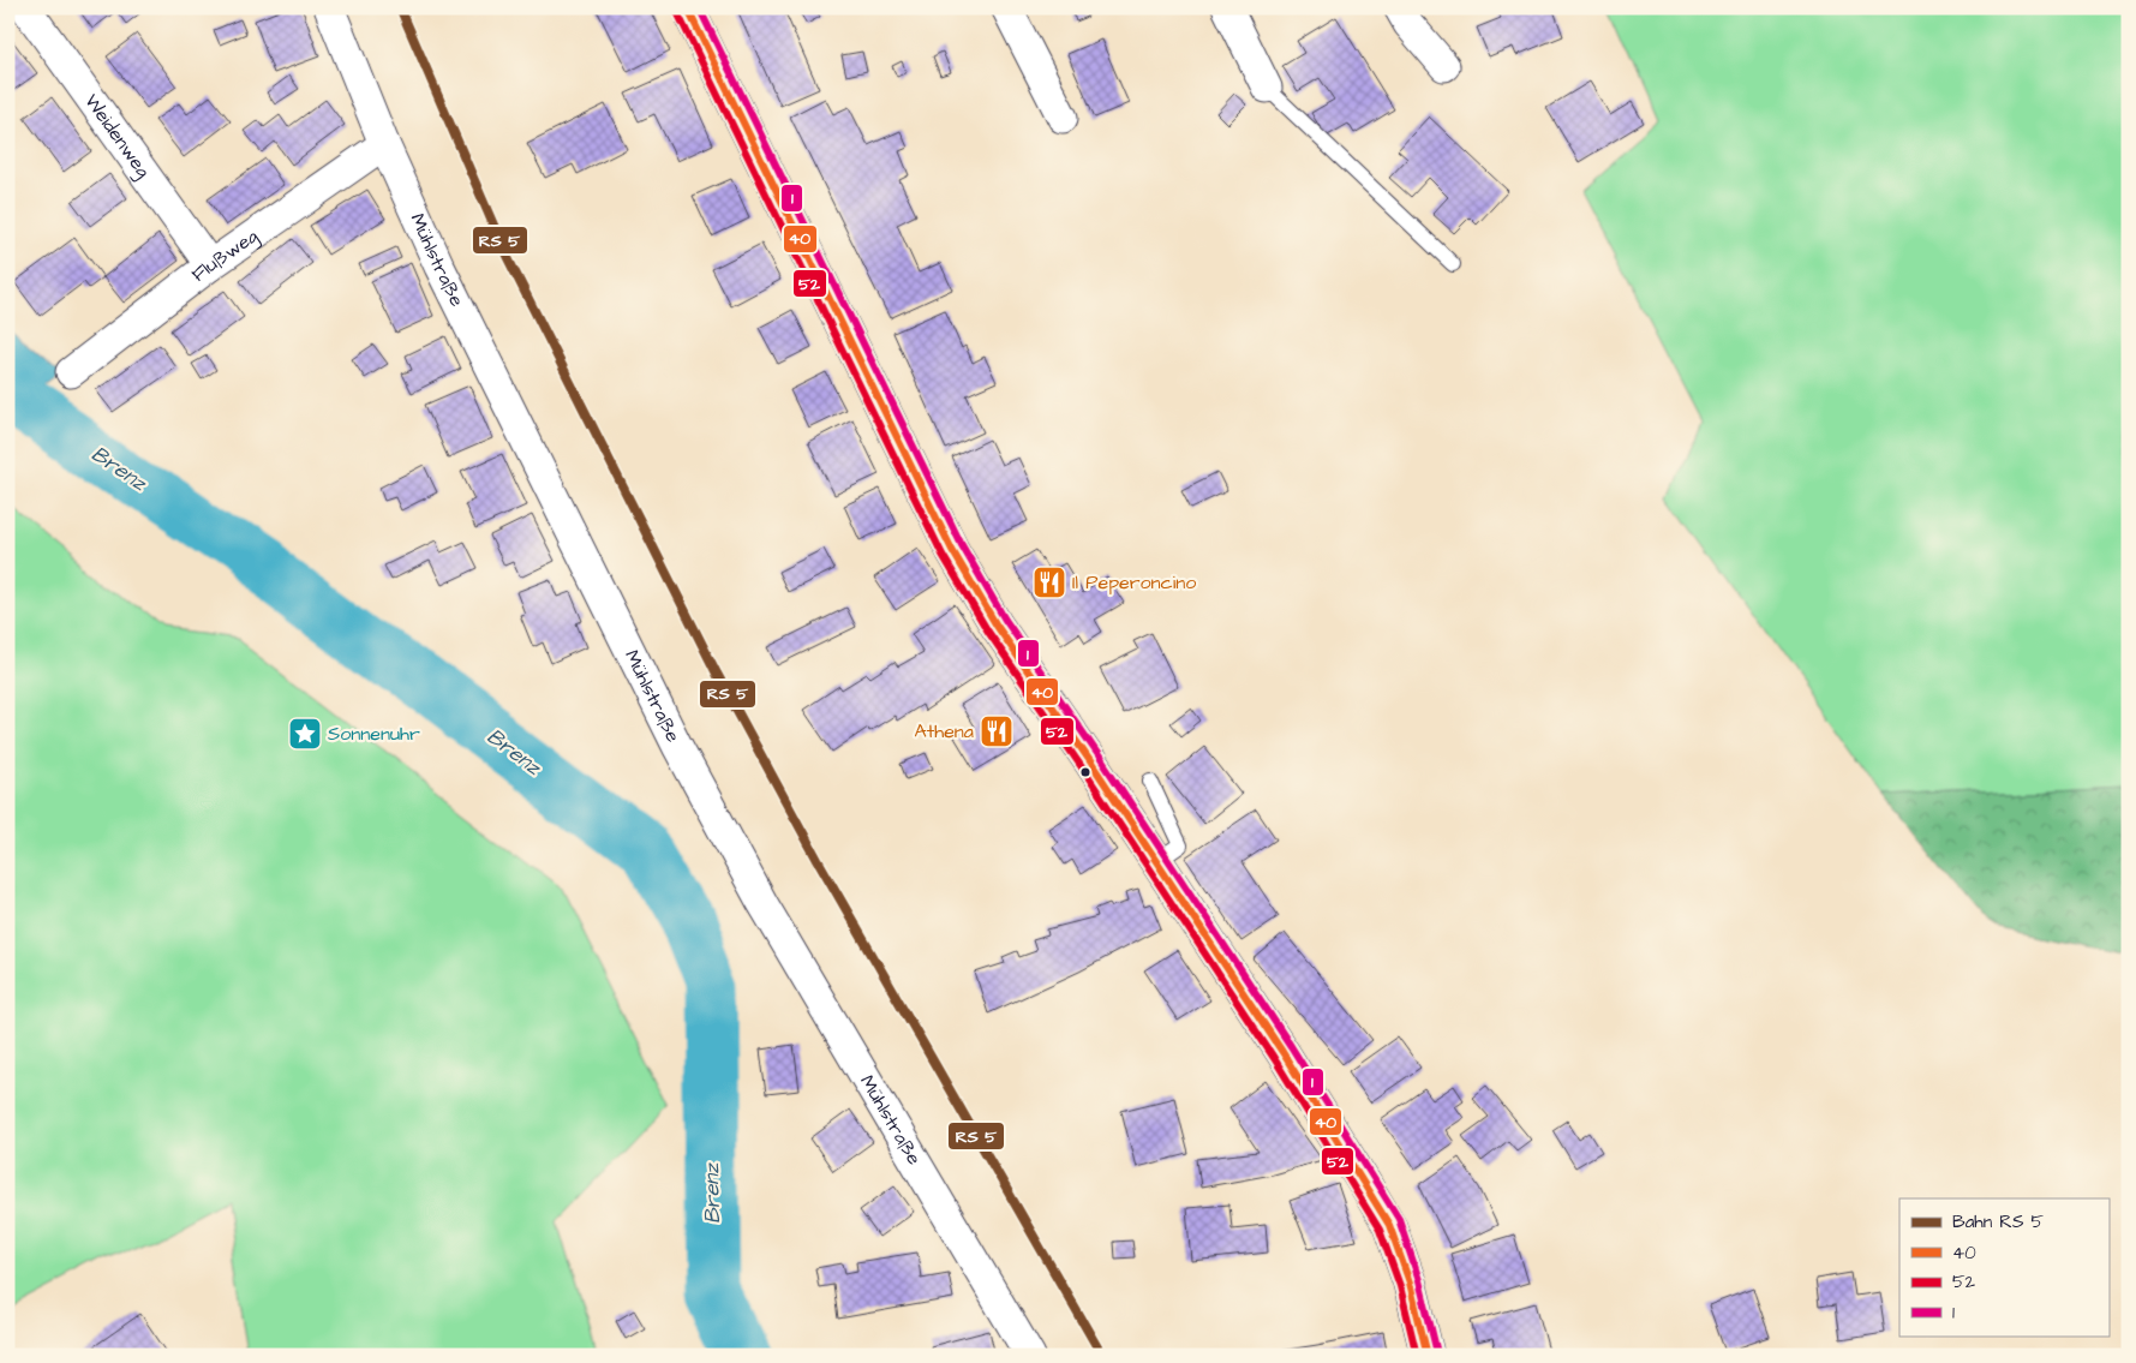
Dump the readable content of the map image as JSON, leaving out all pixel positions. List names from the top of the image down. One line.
{"streets":{"street":["Weidenweg","Flußweg","Mühlstraße"]},"crossings":[["Weidenweg","Flußweg"],["Flußweg","Mühlstraße"]],"water":["Brenz"],"places":{"restaurant":["Il Peperoncino","Athena"],"place":["Sonnenuhr"]},"lines":["transit line 40","transit line 1","transit line 52"],"legend":["Bahn RS 5","40","52","1"]}
